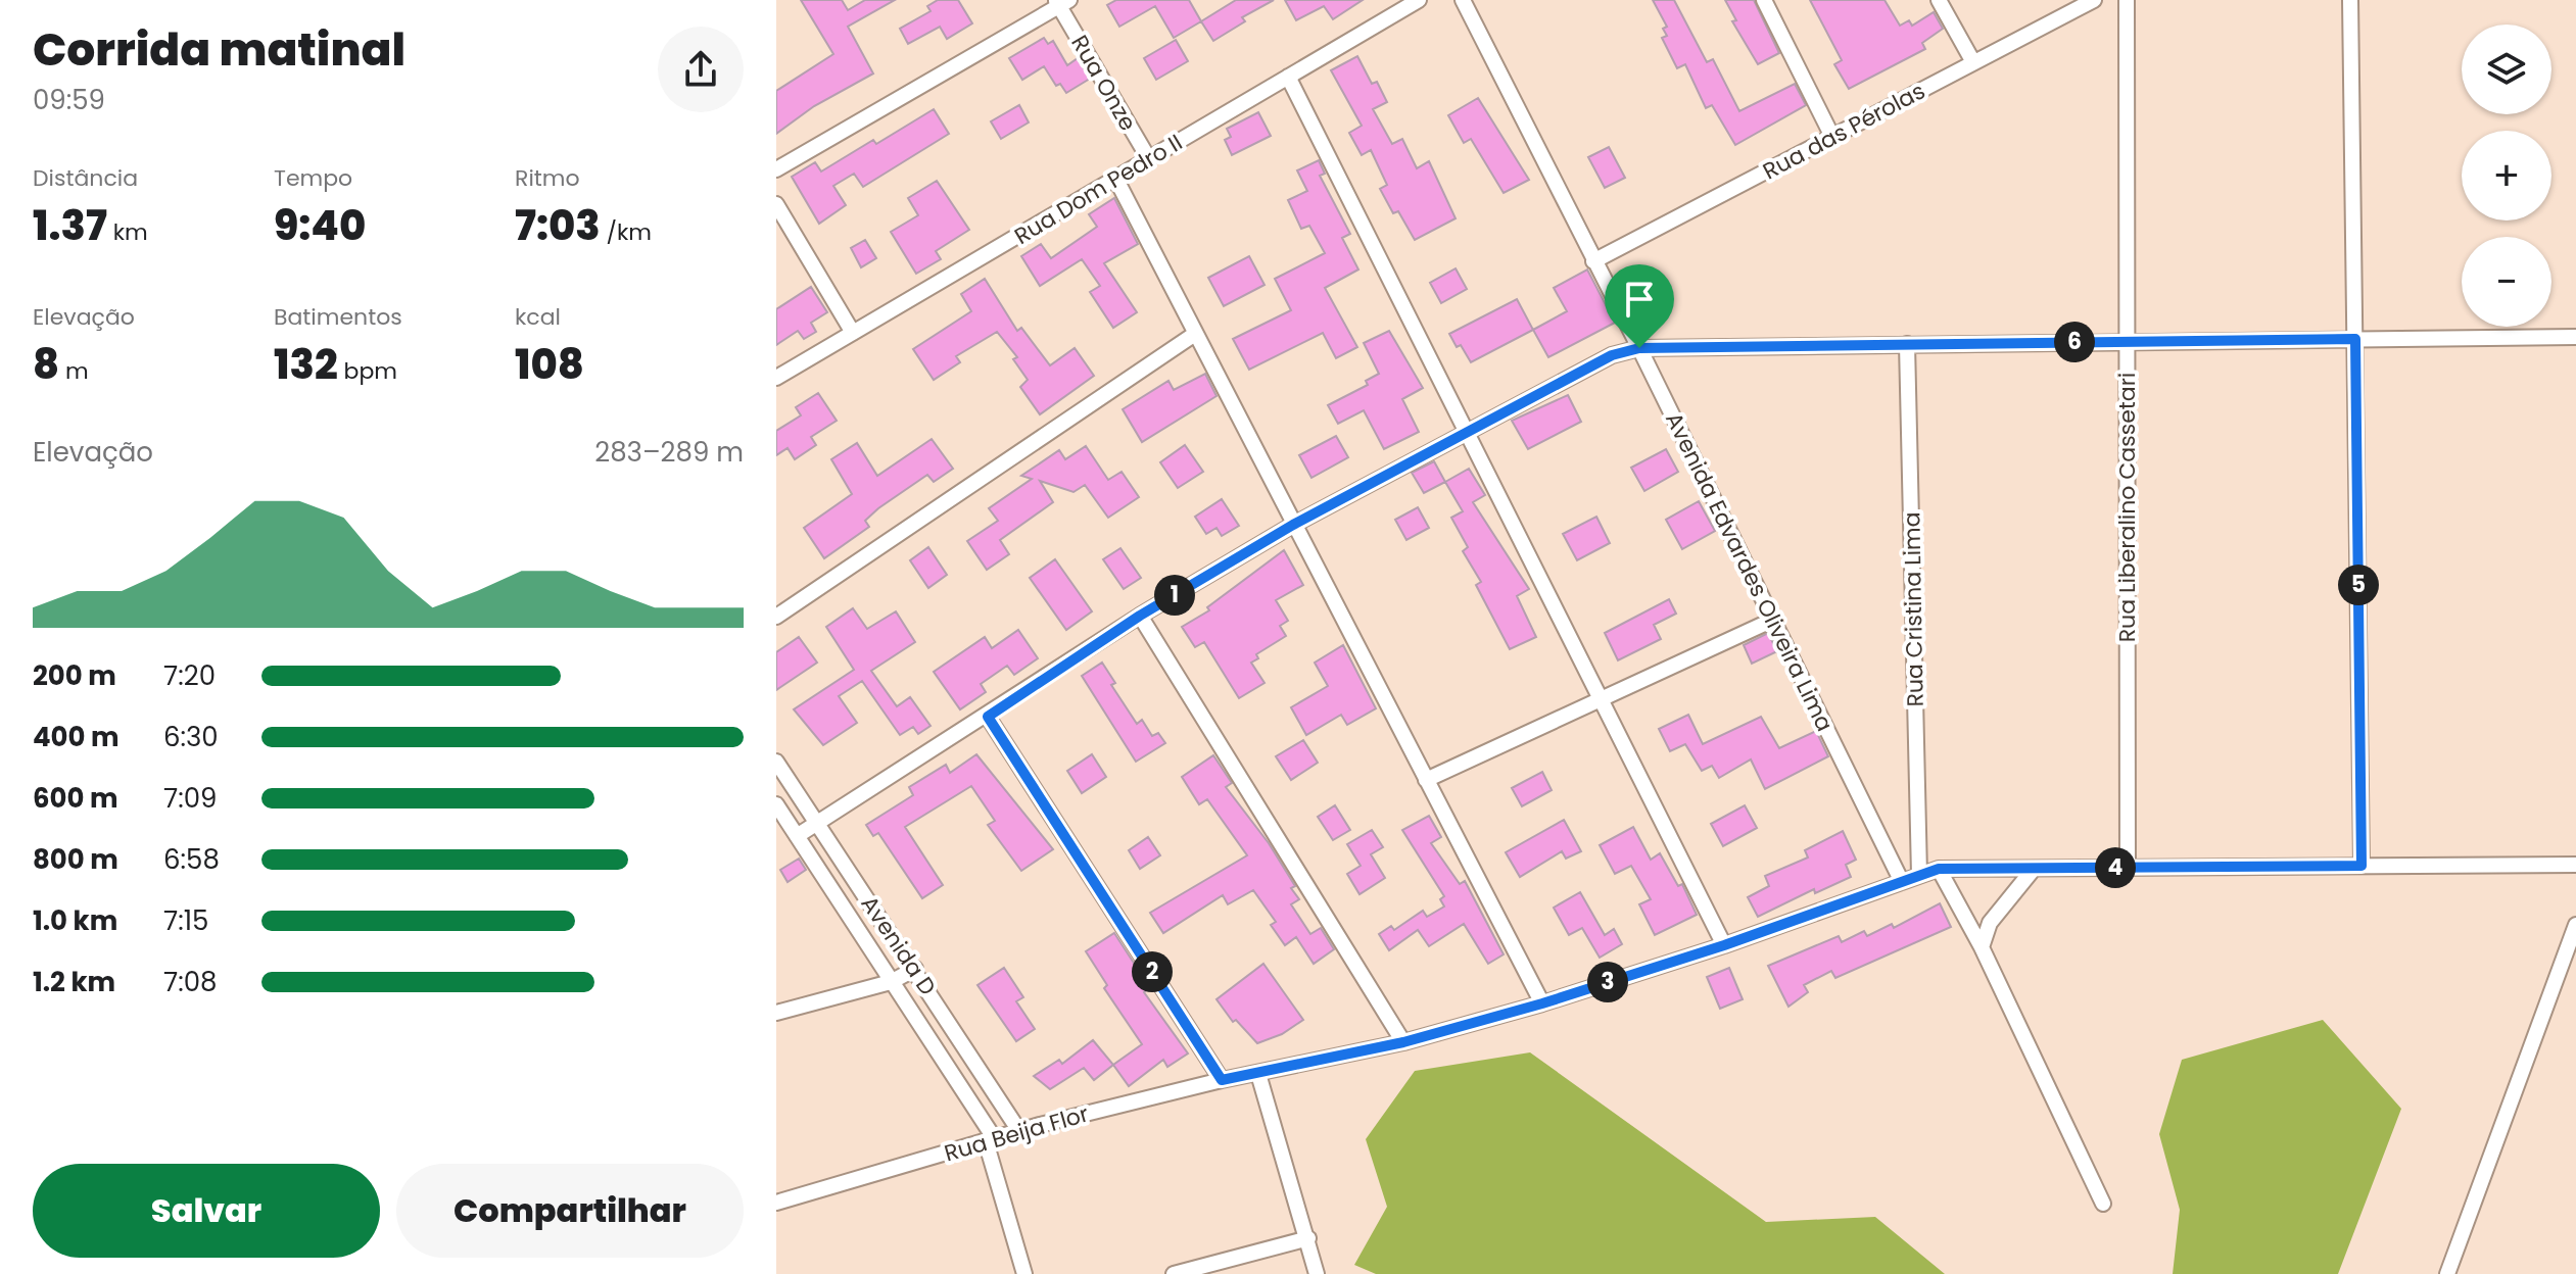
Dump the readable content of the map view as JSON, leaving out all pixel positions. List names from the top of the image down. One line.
{"streets":{"street":["Rua Onze","Rua das Pérolas","Rua Dom Pedro II","Rua Liberalino Cassetari","Avenida Edvardes Oliveira Lima","Rua Cristina Lima","Avenida D","Rua Beija Flor"]},"crossings":[["Rua Onze","Rua Dom Pedro II"],["Rua das Pérolas","Avenida Edvardes Oliveira Lima"],["Rua Liberalino Cassetari","Rua Beija Flor"],["Avenida Edvardes Oliveira Lima","Rua Beija Flor"],["Rua Cristina Lima","Rua Beija Flor"],["Avenida D","Rua Beija Flor"]],"page":{"heading":["Corrida matinal","09:59"],"map_buttons":["+","−"],"stats":[["Distância","1.37 km"],["Tempo","9:40"],["Ritmo","7:03 /km"],["Elevação","8 m"],["Batimentos","132 bpm"],["kcal","108"]],"pins":["6","5","1","4","2","3"],"chart":["Elevação","283–289 m"],"list":[{"name":"200 m","note":"7:20"},{"name":"400 m","note":"6:30"},{"name":"600 m","note":"7:09"},{"name":"800 m","note":"6:58"},{"name":"1.0 km","note":"7:15"},{"name":"1.2 km","note":"7:08"}],"buttons":["Salvar","Compartilhar"]}}
